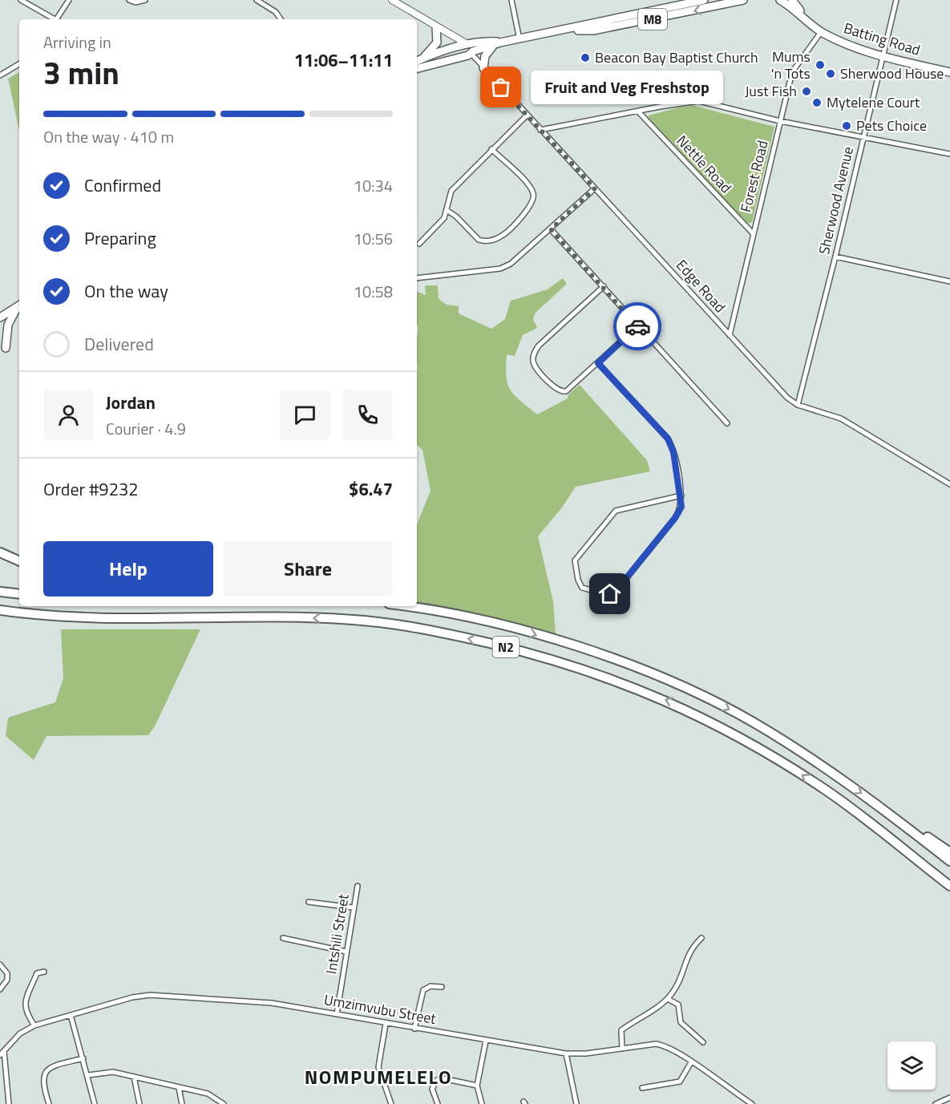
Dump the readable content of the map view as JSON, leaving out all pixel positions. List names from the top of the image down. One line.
{"streets":{"highway":["N2"],"main road":["M8","Batting Road"],"street":["Nettle Road","Forest Road","Sherwood Avenue","Edge Road","Intshili Street","Umzimvubu Street"]},"crossings":[["M8","Edge Road"],["Batting Road","Forest Road"],["Batting Road","Sherwood Avenue"],["Nettle Road","Forest Road"],["Forest Road","Edge Road"],["Sherwood Avenue","Edge Road"],["Intshili Street","Umzimvubu Street"]],"districts":["NOMPUMELELO"],"places":["Beacon Bay Baptist Church","Mums 'n Tots","Sherwood House","Fruit and Veg Freshstop","Just Fish","Mytelene Court","Pets Choice"],"page":{"heading":["3 min","Arriving in","11:06–11:11"],"panel":["Jordan","Courier · 4.9","Order #9232","$6.47"],"bubble":"Fruit and Veg Freshstop","bar":"On the way · 410 m","list":[["Confirmed","10:34"],["Preparing","10:56"],["On the way","10:58"],"Delivered"],"buttons":["Help","Share"]}}
